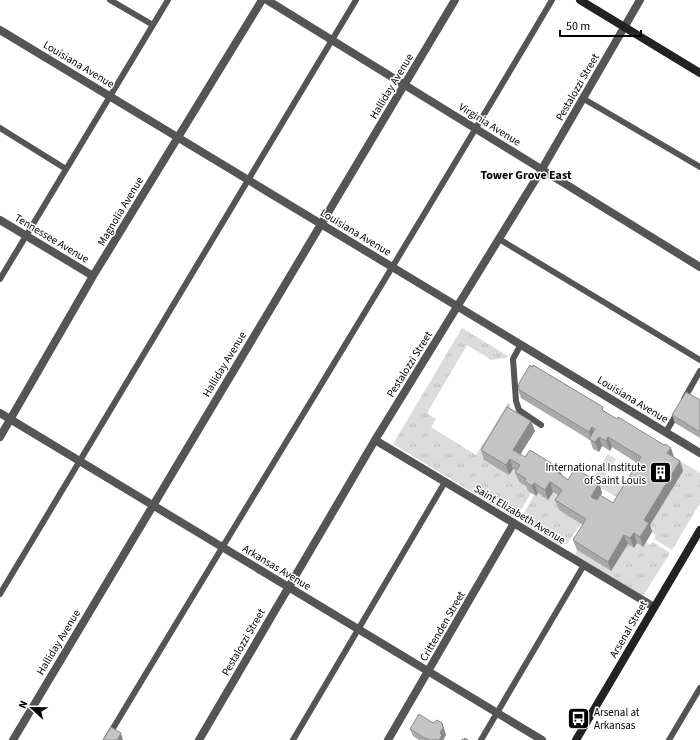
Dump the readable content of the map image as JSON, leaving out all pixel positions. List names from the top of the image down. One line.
{"streets":{"main road":["Arsenal Street"],"street":["Louisiana Avenue","Halliday Avenue","Pestalozzi Street","Virginia Avenue","Magnolia Avenue","Tennessee Avenue","Saint Elizabeth Avenue","Arkansas Avenue","Crittenden Street"]},"crossings":[["Louisiana Avenue","Halliday Avenue"],["Louisiana Avenue","Pestalozzi Street"],["Louisiana Avenue","Magnolia Avenue"],["Halliday Avenue","Virginia Avenue"],["Halliday Avenue","Arkansas Avenue"],["Pestalozzi Street","Virginia Avenue"],["Pestalozzi Street","Saint Elizabeth Avenue"],["Pestalozzi Street","Arkansas Avenue"],["Magnolia Avenue","Tennessee Avenue"],["Magnolia Avenue","Arkansas Avenue"],["Saint Elizabeth Avenue","Crittenden Street"],["Saint Elizabeth Avenue","Arsenal Street"],["Arkansas Avenue","Crittenden Street"]],"districts":["Tower Grove East"],"places":{"building":["International Institute of Saint Louis"],"bus stop":["Arsenal at Arkansas"]},"scale_bar":"50 m","north":"left"}
